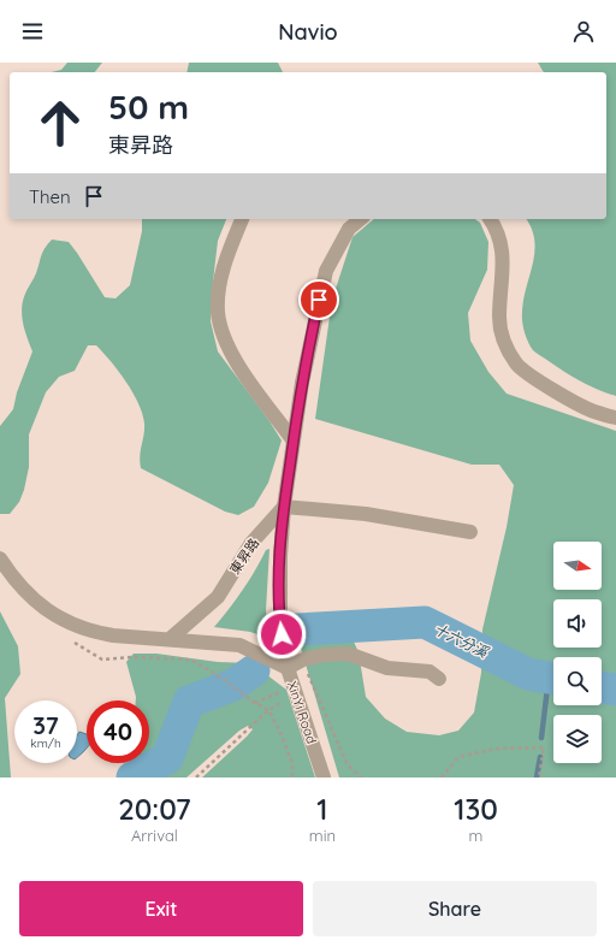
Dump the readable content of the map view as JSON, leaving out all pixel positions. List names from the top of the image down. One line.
{"streets":{"street":["東昇路","XinYi Road"]},"crossings":[["東昇路","XinYi Road"]],"water":["十六分溪"],"north":"right","page":{"header":"Navio","turn":["50 m","東昇路"],"then":"Then","speed":"37 km/h","limit":"40","eta":["20:07","Arrival","1","min","130","m"],"buttons":["Exit","Share"]}}
